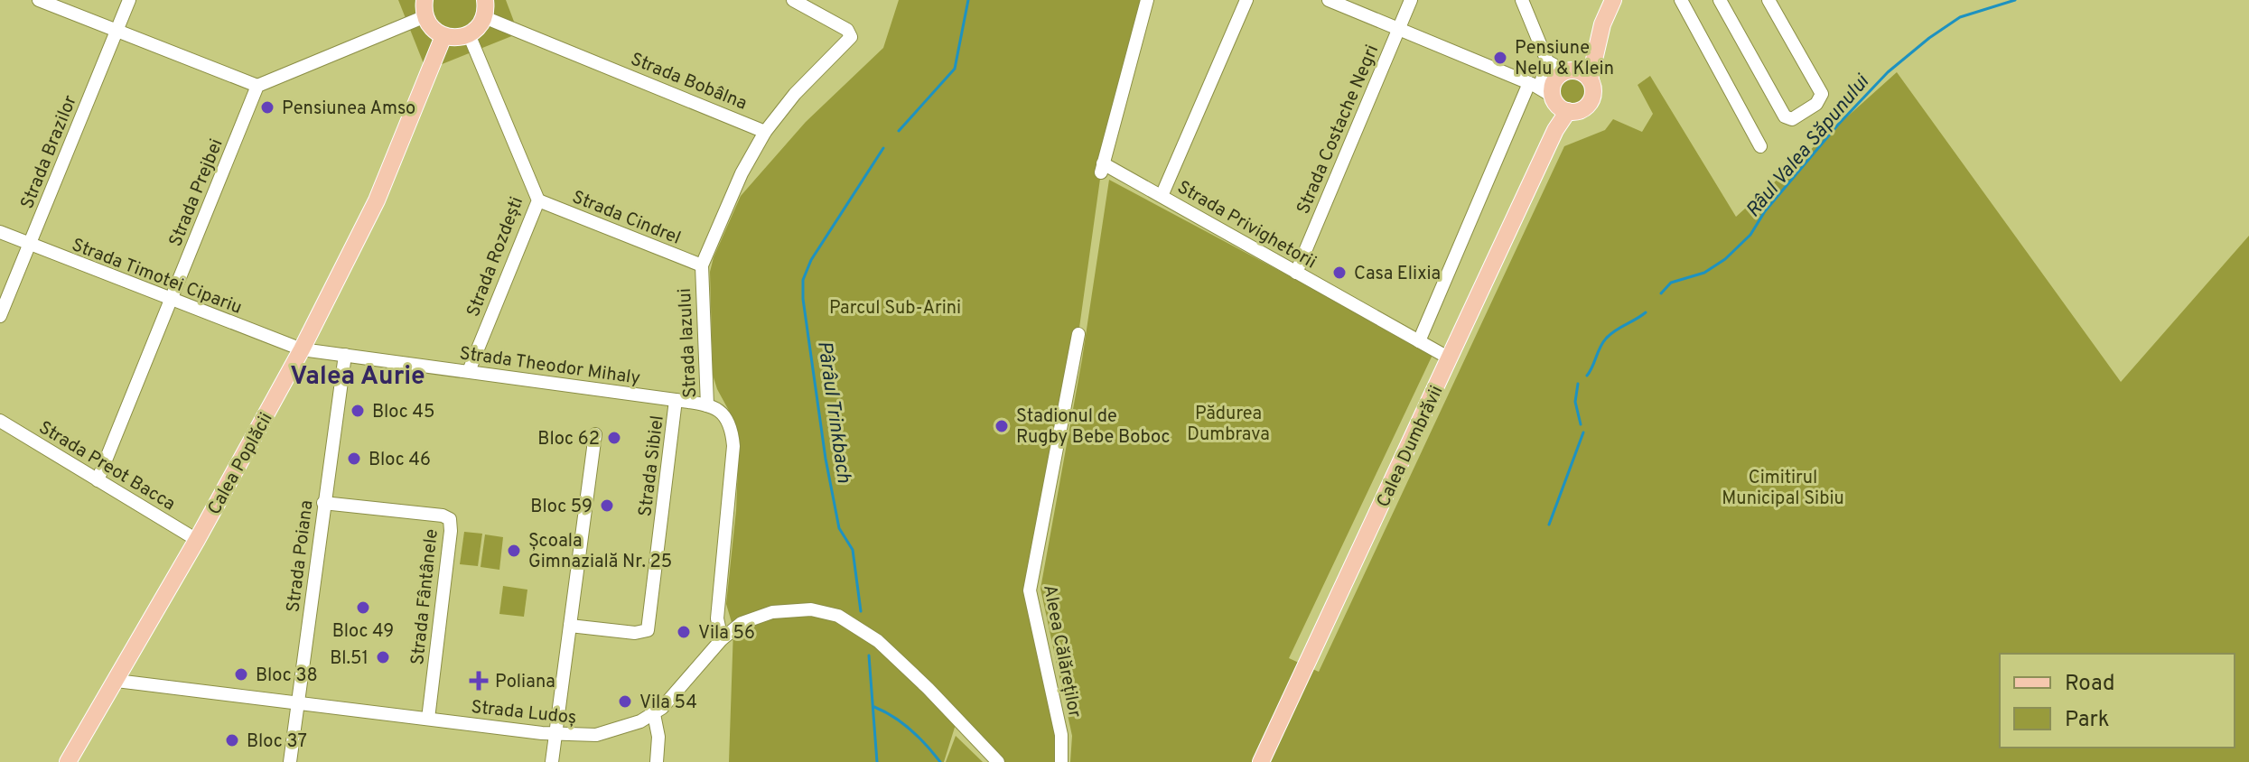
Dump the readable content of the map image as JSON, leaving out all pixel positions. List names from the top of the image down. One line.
{"streets":{"main road":["Calea Dumbrăvii","Calea Poplăcii"],"street":["Strada Bobâlna","Strada Costache Negri","Strada Brazilor","Strada Prejbei","Strada Cindrel","Strada Privighetorii","Strada Rozdești","Strada Timotei Cipariu","Strada Iazului","Strada Theodor Mihaly","Strada Preot Bacca","Strada Sibiel","Strada Poiana","Strada Fântânele","Aleea Călăreților","Strada Ludoș"]},"crossings":[["Strada Bobâlna","Strada Iazului"],["Strada Costache Negri","Strada Privighetorii"],["Strada Brazilor","Strada Timotei Cipariu"],["Strada Prejbei","Strada Timotei Cipariu"],["Strada Prejbei","Strada Preot Bacca"],["Strada Cindrel","Strada Rozdești"],["Strada Cindrel","Strada Iazului"],["Strada Privighetorii","Calea Dumbrăvii"],["Strada Rozdești","Strada Theodor Mihaly"],["Strada Timotei Cipariu","Strada Theodor Mihaly"],["Strada Timotei Cipariu","Calea Poplăcii"],["Strada Iazului","Strada Theodor Mihaly"],["Strada Iazului","Strada Ludoș"],["Strada Theodor Mihaly","Calea Poplăcii"],["Strada Theodor Mihaly","Strada Sibiel"],["Strada Theodor Mihaly","Strada Poiana"],["Calea Poplăcii","Strada Preot Bacca"],["Calea Poplăcii","Strada Ludoș"],["Strada Poiana","Strada Fântânele"],["Strada Poiana","Strada Ludoș"],["Strada Fântânele","Strada Ludoș"]],"districts":["Valea Aurie"],"water":["Râul Valea Săpunului","Pârâul Trinkbach"],"parks":["Parcul Sub-Arini","Pădurea Dumbrava","Cimitirul Municipal Sibiu"],"places":{"other":["Pensiune Nelu & Klein","Pensiunea Amso","Casa Elixia","Bloc 45","Stadionul de Rugby Bebe Boboc","Bloc 62","Bloc 46","Bloc 59","Școala Gimnazială Nr. 25","Bloc 49","Vila 56","Bl.51","Bloc 38","Vila 54","Bloc 37"],"health":["Poliana"]},"legend":["Road","Park"]}
